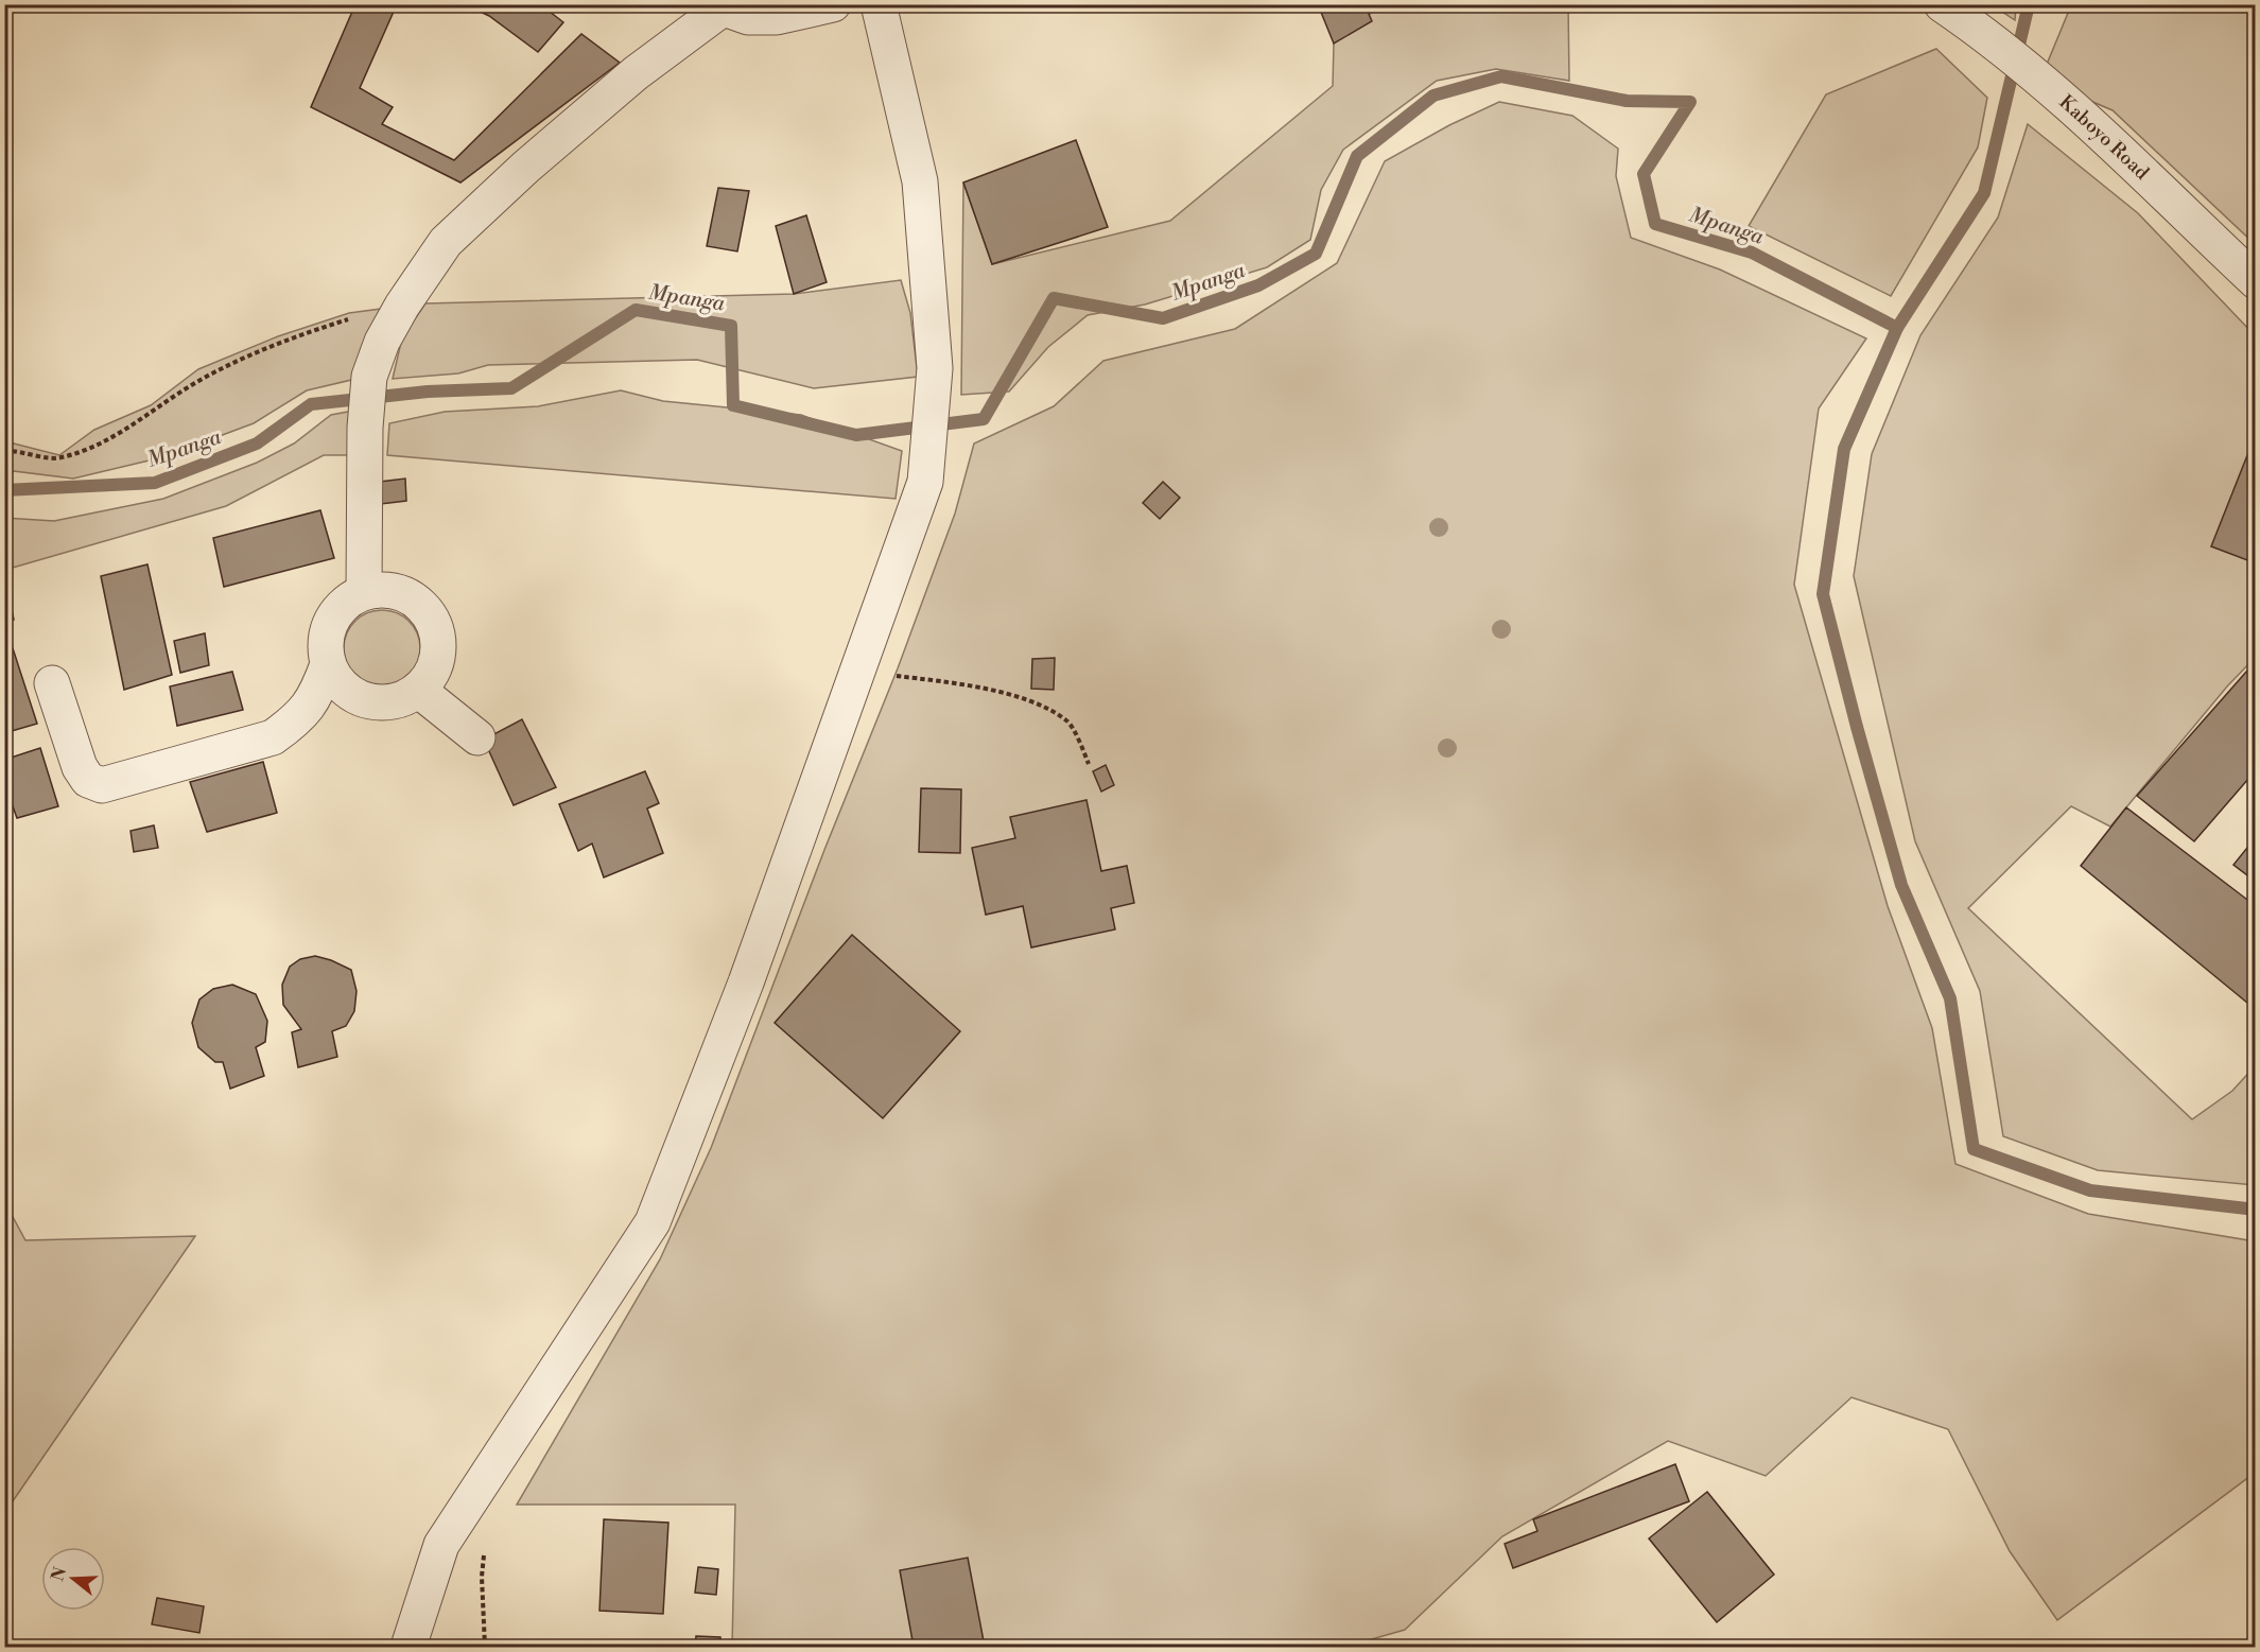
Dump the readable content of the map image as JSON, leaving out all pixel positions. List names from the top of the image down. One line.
{"streets":{"street":["Kaboyo Road"]},"water":["Mpanga"],"north":"left"}
